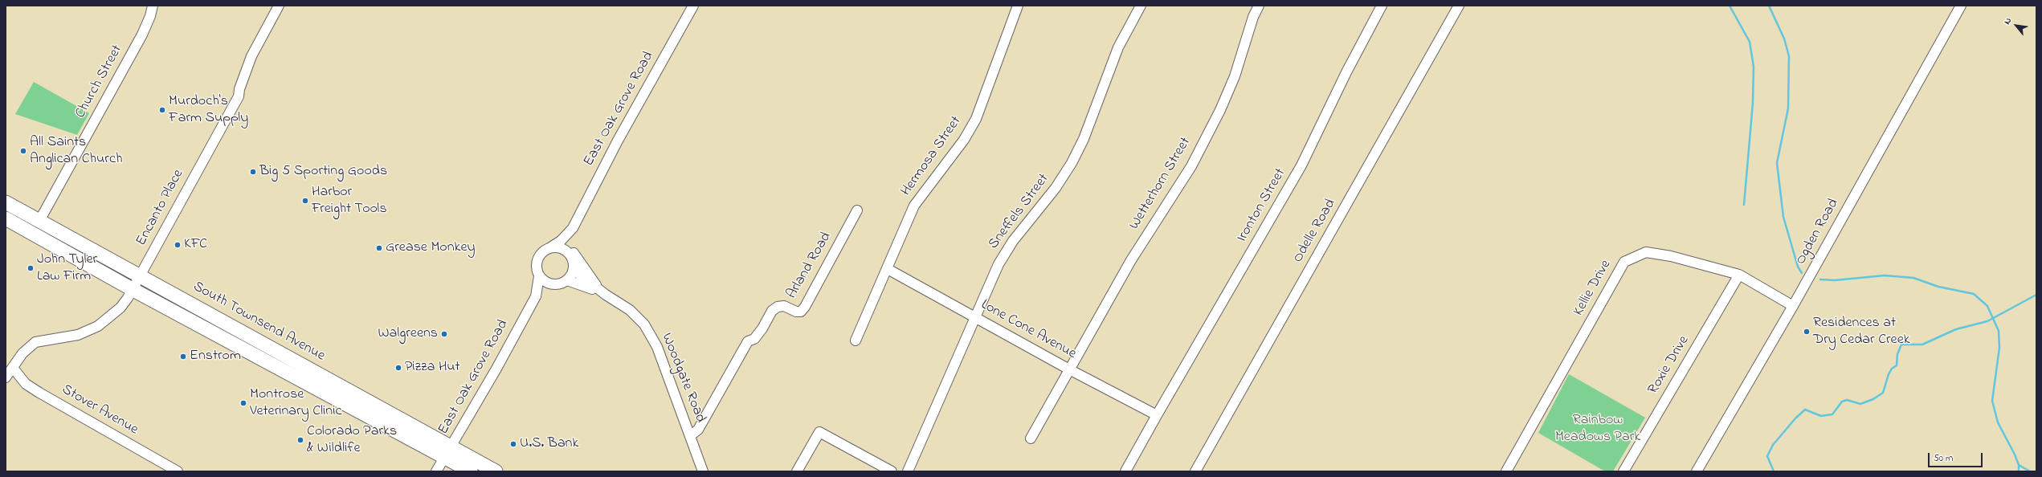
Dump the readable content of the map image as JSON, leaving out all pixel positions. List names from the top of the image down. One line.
{"streets":{"highway":["South Townsend Avenue"],"street":["Church Street","East Oak Grove Road","Hermosa Street","Wetterhorn Street","Ironton Street","Encanto Place","Sneffels Street","Odelle Road","Ogden Road","Arland Road","Kellie Drive","Lone Cone Avenue","Roxie Drive","Woodgate Road","Stover Avenue"]},"crossings":[["Church Street","South Townsend Avenue"],["East Oak Grove Road","South Townsend Avenue"],["East Oak Grove Road","Woodgate Road"],["Hermosa Street","Lone Cone Avenue"],["Wetterhorn Street","Lone Cone Avenue"],["Ironton Street","Lone Cone Avenue"],["Encanto Place","South Townsend Avenue"],["Encanto Place","Stover Avenue"],["Sneffels Street","Lone Cone Avenue"],["Ogden Road","Kellie Drive"],["Arland Road","Woodgate Road"],["Kellie Drive","Roxie Drive"]],"parks":["Rainbow Meadows Park"],"places":["Murdoch's Farm Supply","All Saints Anglican Church","Big 5 Sporting Goods","Harbor Freight Tools","KFC","Grease Monkey","John Tyler Law Firm","Residences at Dry Cedar Creek","Walgreens","Enstrom","Pizza Hut","Montrose Veterinary Clinic","Colorado Parks & Wildlife","U.S. Bank"],"scale_bar":"50 m","north":"top left"}
